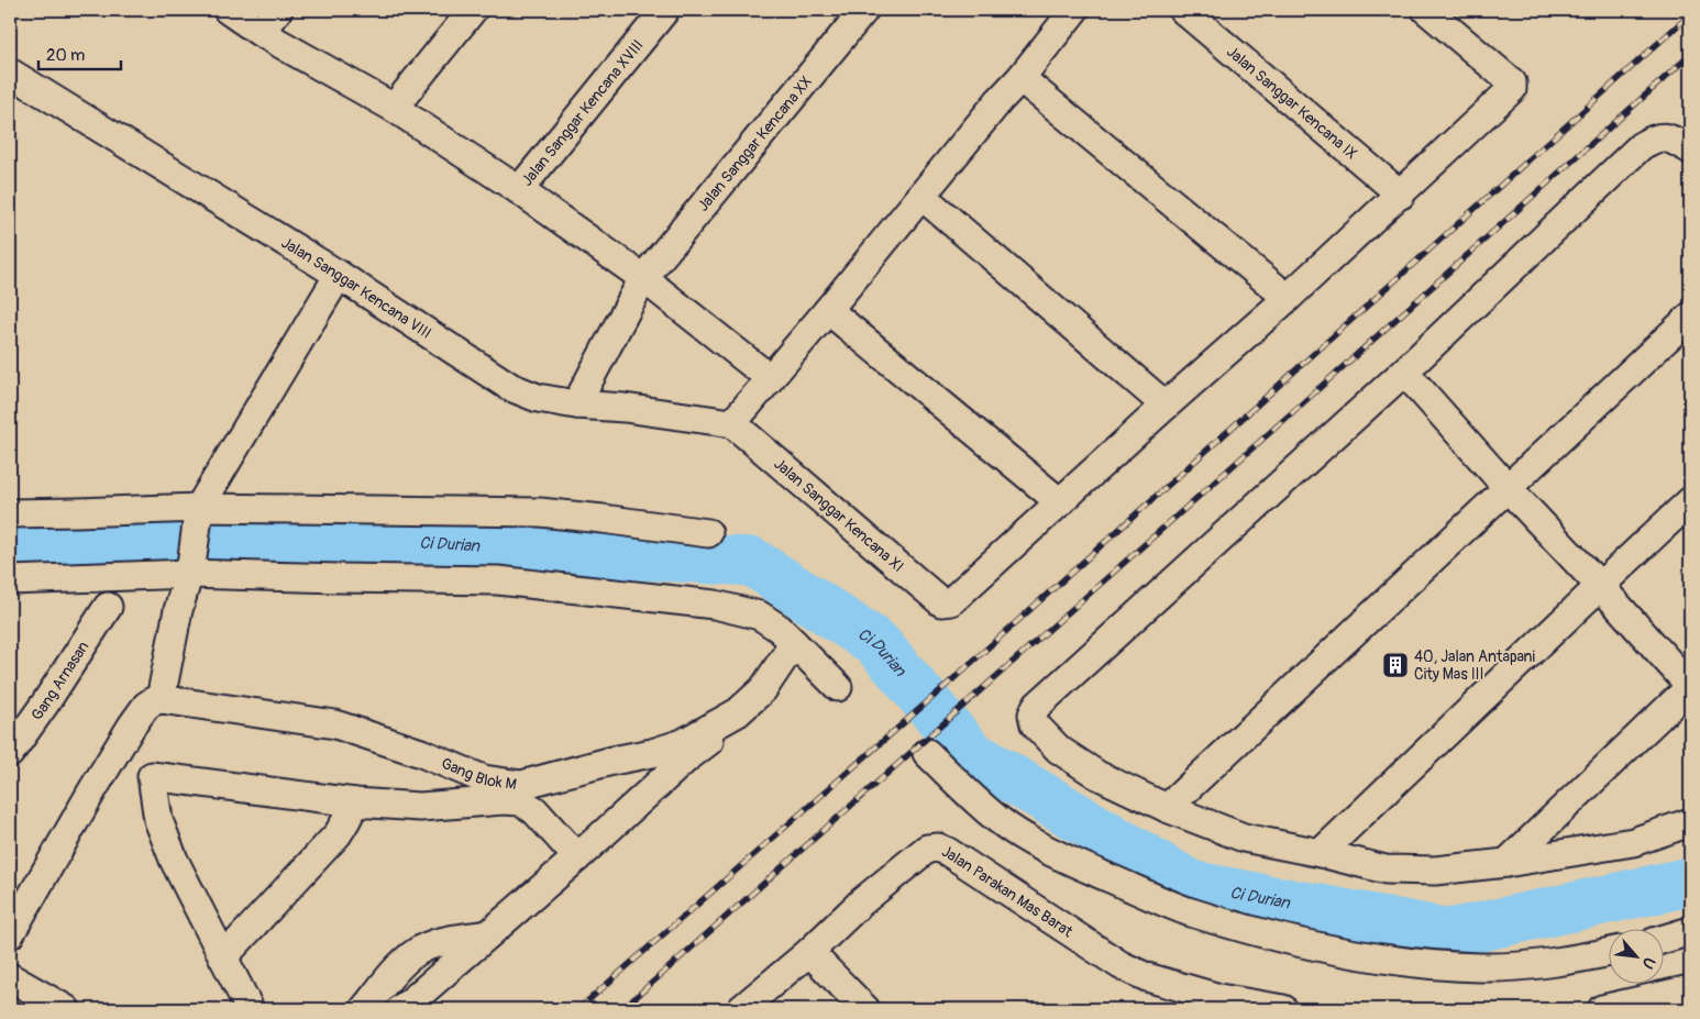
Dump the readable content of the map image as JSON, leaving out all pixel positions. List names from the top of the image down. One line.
{"streets":{"street":["Jalan Sanggar Kencana IX","Jalan Sanggar Kencana XVIII","Jalan Sanggar Kencana XX","Jalan Sanggar Kencana VIII","Jalan Sanggar Kencana XI","Gang Arnasan","Gang Blok M","Jalan Parakan Mas Barat"]},"crossings":[["Jalan Sanggar Kencana XX","Jalan Sanggar Kencana VIII"],["Jalan Sanggar Kencana VIII","Jalan Sanggar Kencana XI"]],"water":["Ci Durian"],"places":{"building":["40, Jalan Antapani City Mas III"]},"scale_bar":"20 m","north":"bottom right"}
